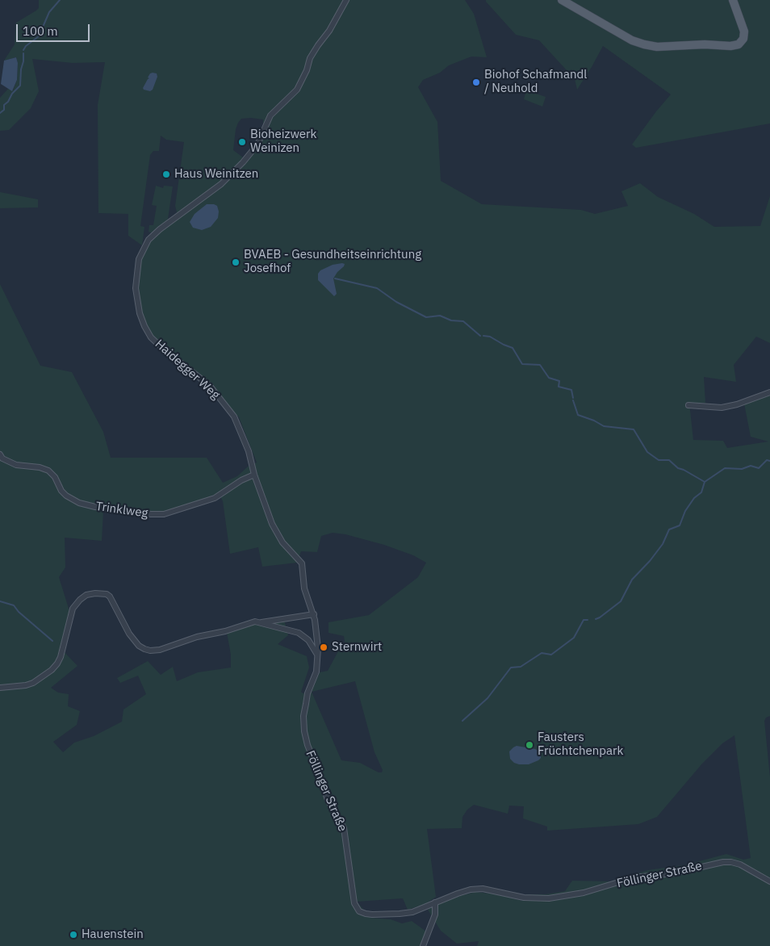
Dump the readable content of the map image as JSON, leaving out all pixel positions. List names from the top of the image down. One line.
{"streets":{"street":["Haidegger Weg","Trinklweg","Föllinger Straße"]},"crossings":[["Haidegger Weg","Trinklweg"],["Haidegger Weg","Föllinger Straße"]],"places":["Biohof Schafmandl / Neuhold","Bioheizwerk Weinizen","Haus Weinitzen","BVAEB - Gesundheitseinrichtung Josefhof","Sternwirt","Fausters Früchtchenpark","Hauenstein"],"scale_bar":"100 m"}
